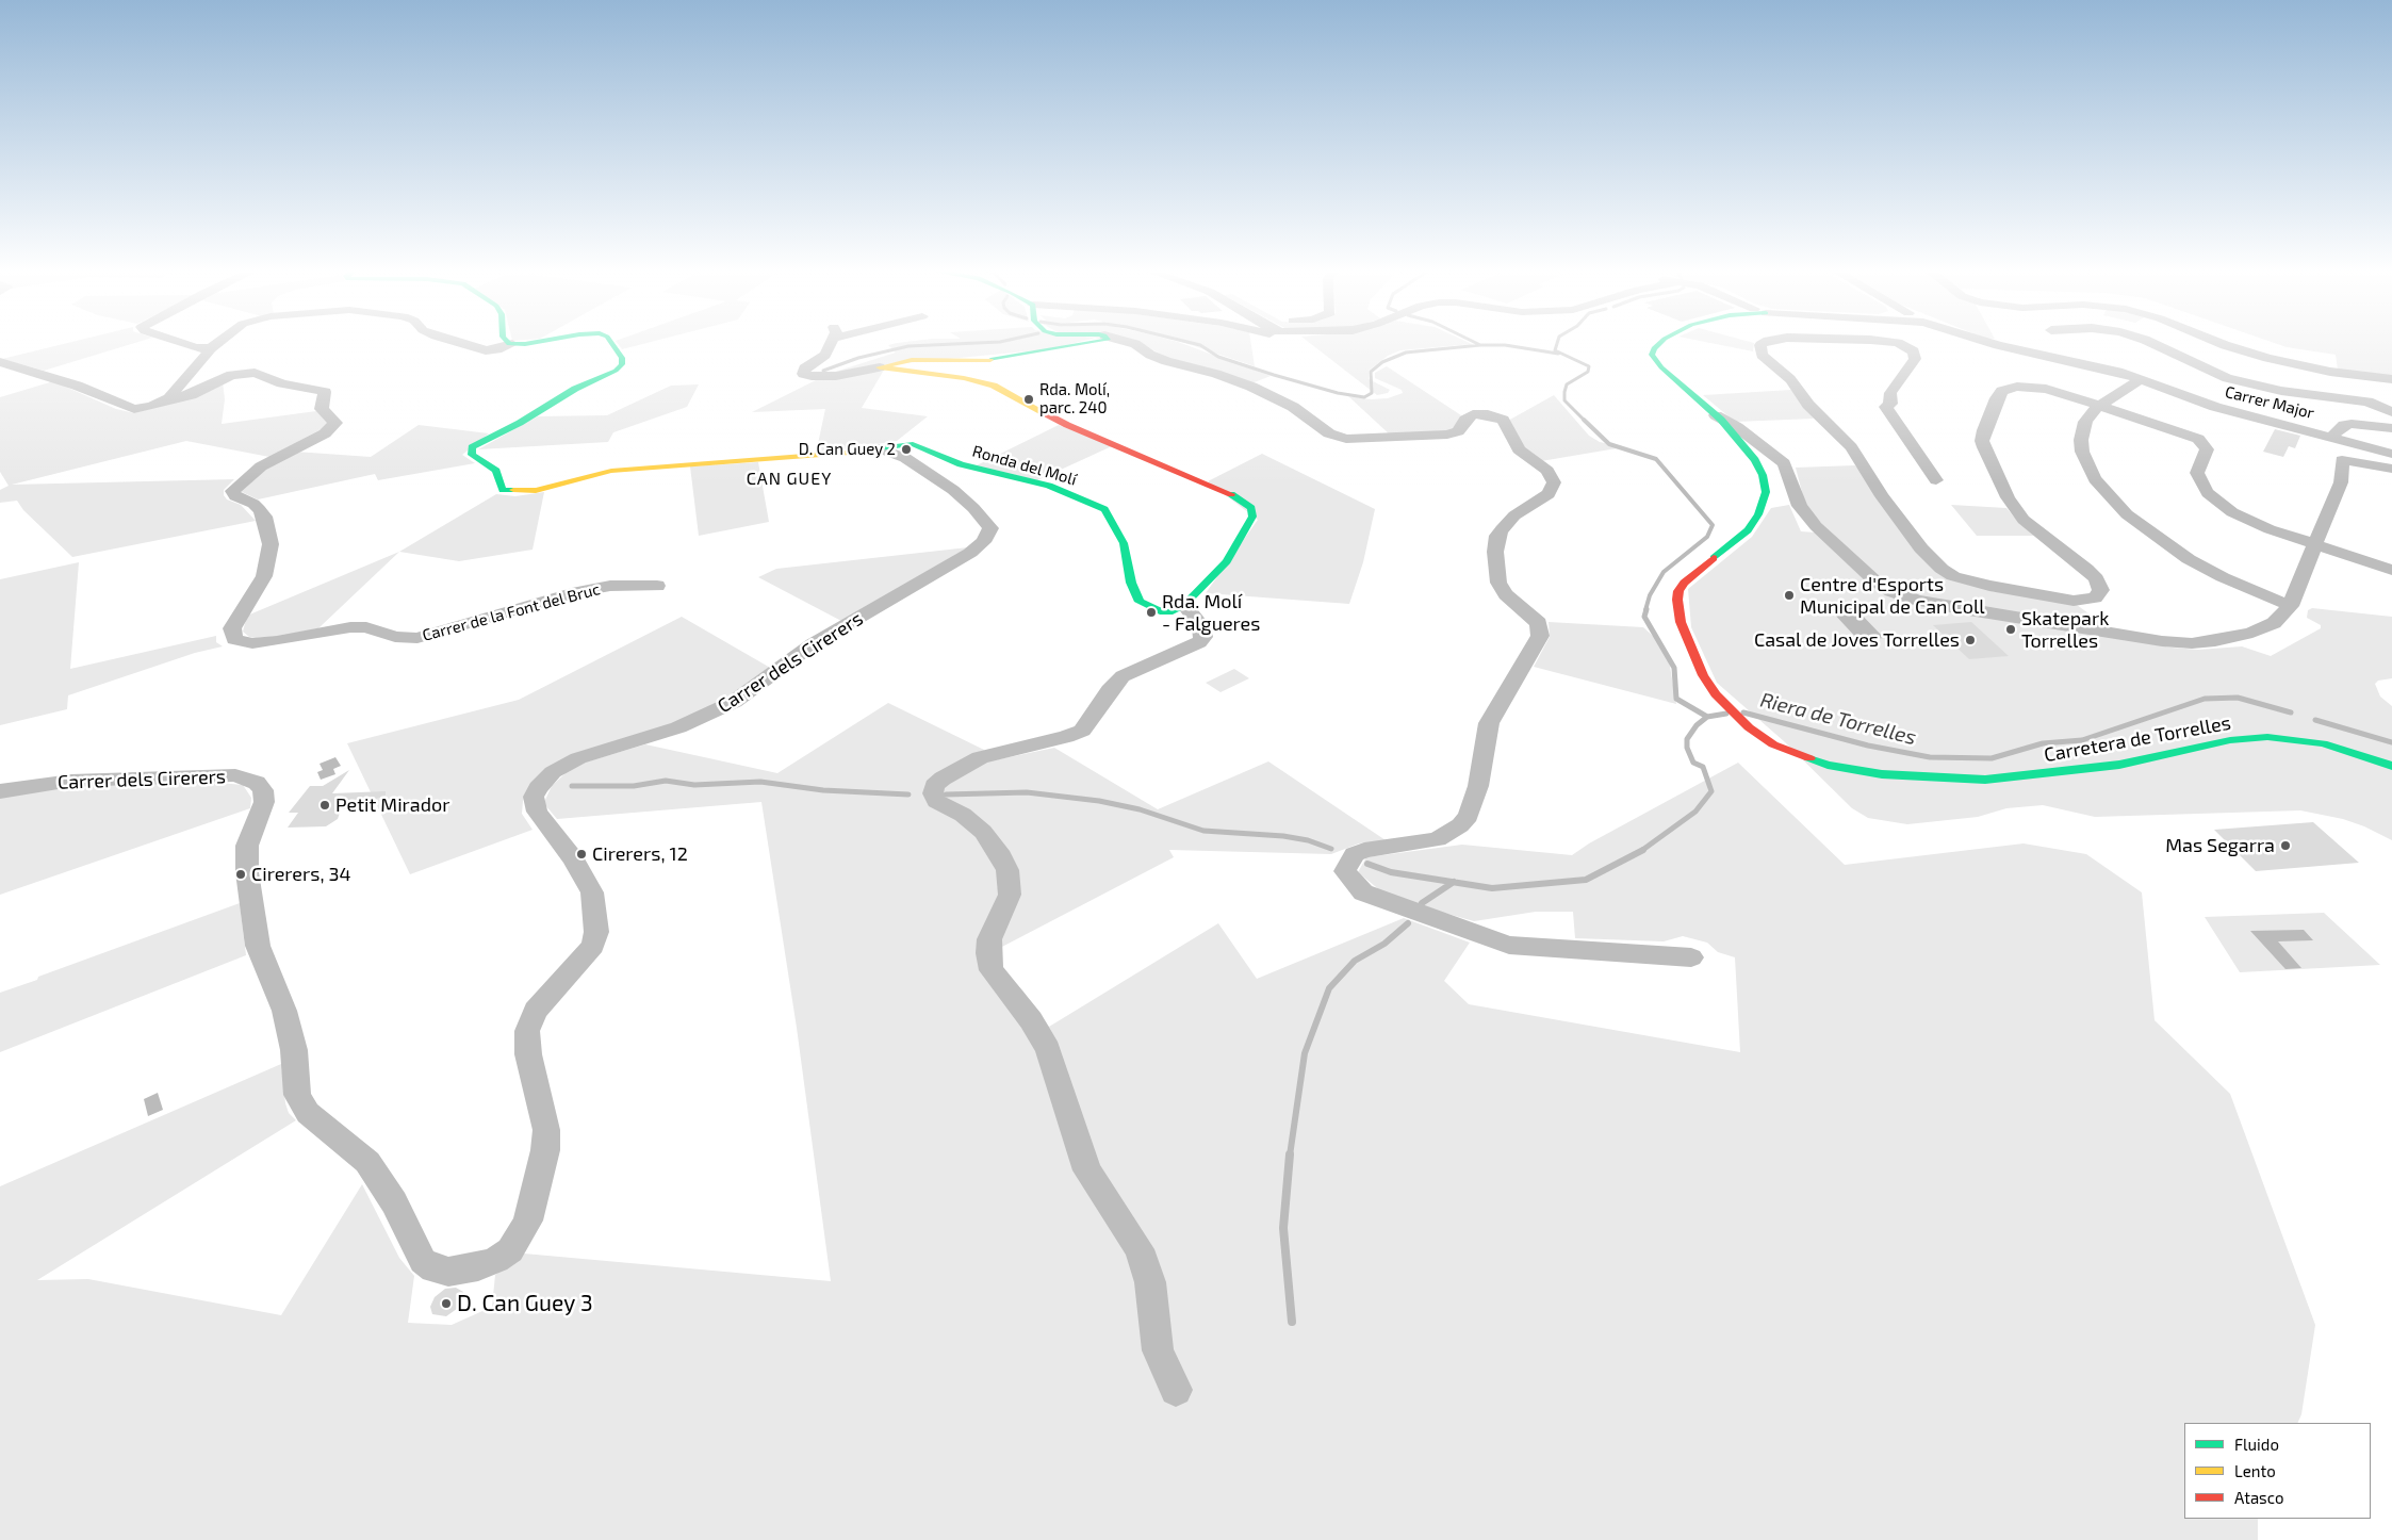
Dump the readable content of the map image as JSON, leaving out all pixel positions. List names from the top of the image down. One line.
{"streets":{"street":["Carrer Major","Ronda del Molí","Carrer de la Font del Bruc","Carrer dels Cirerers","Carretera de Torrelles"]},"crossings":[["Ronda del Molí","Carrer dels Cirerers"]],"districts":["CAN GUEY"],"water":["Riera de Torrelles"],"places":["Rda. Molí, parc. 240","D. Can Guey 2","Centre d'Esports Municipal de Can Coll","Rda. Molí - Falgueres","Skatepark Torrelles","Casal de Joves Torrelles","Petit Mirador","Mas Segarra","Cirerers, 12","Cirerers, 34","D. Can Guey 3"],"legend":["Fluido","Lento","Atasco"]}
